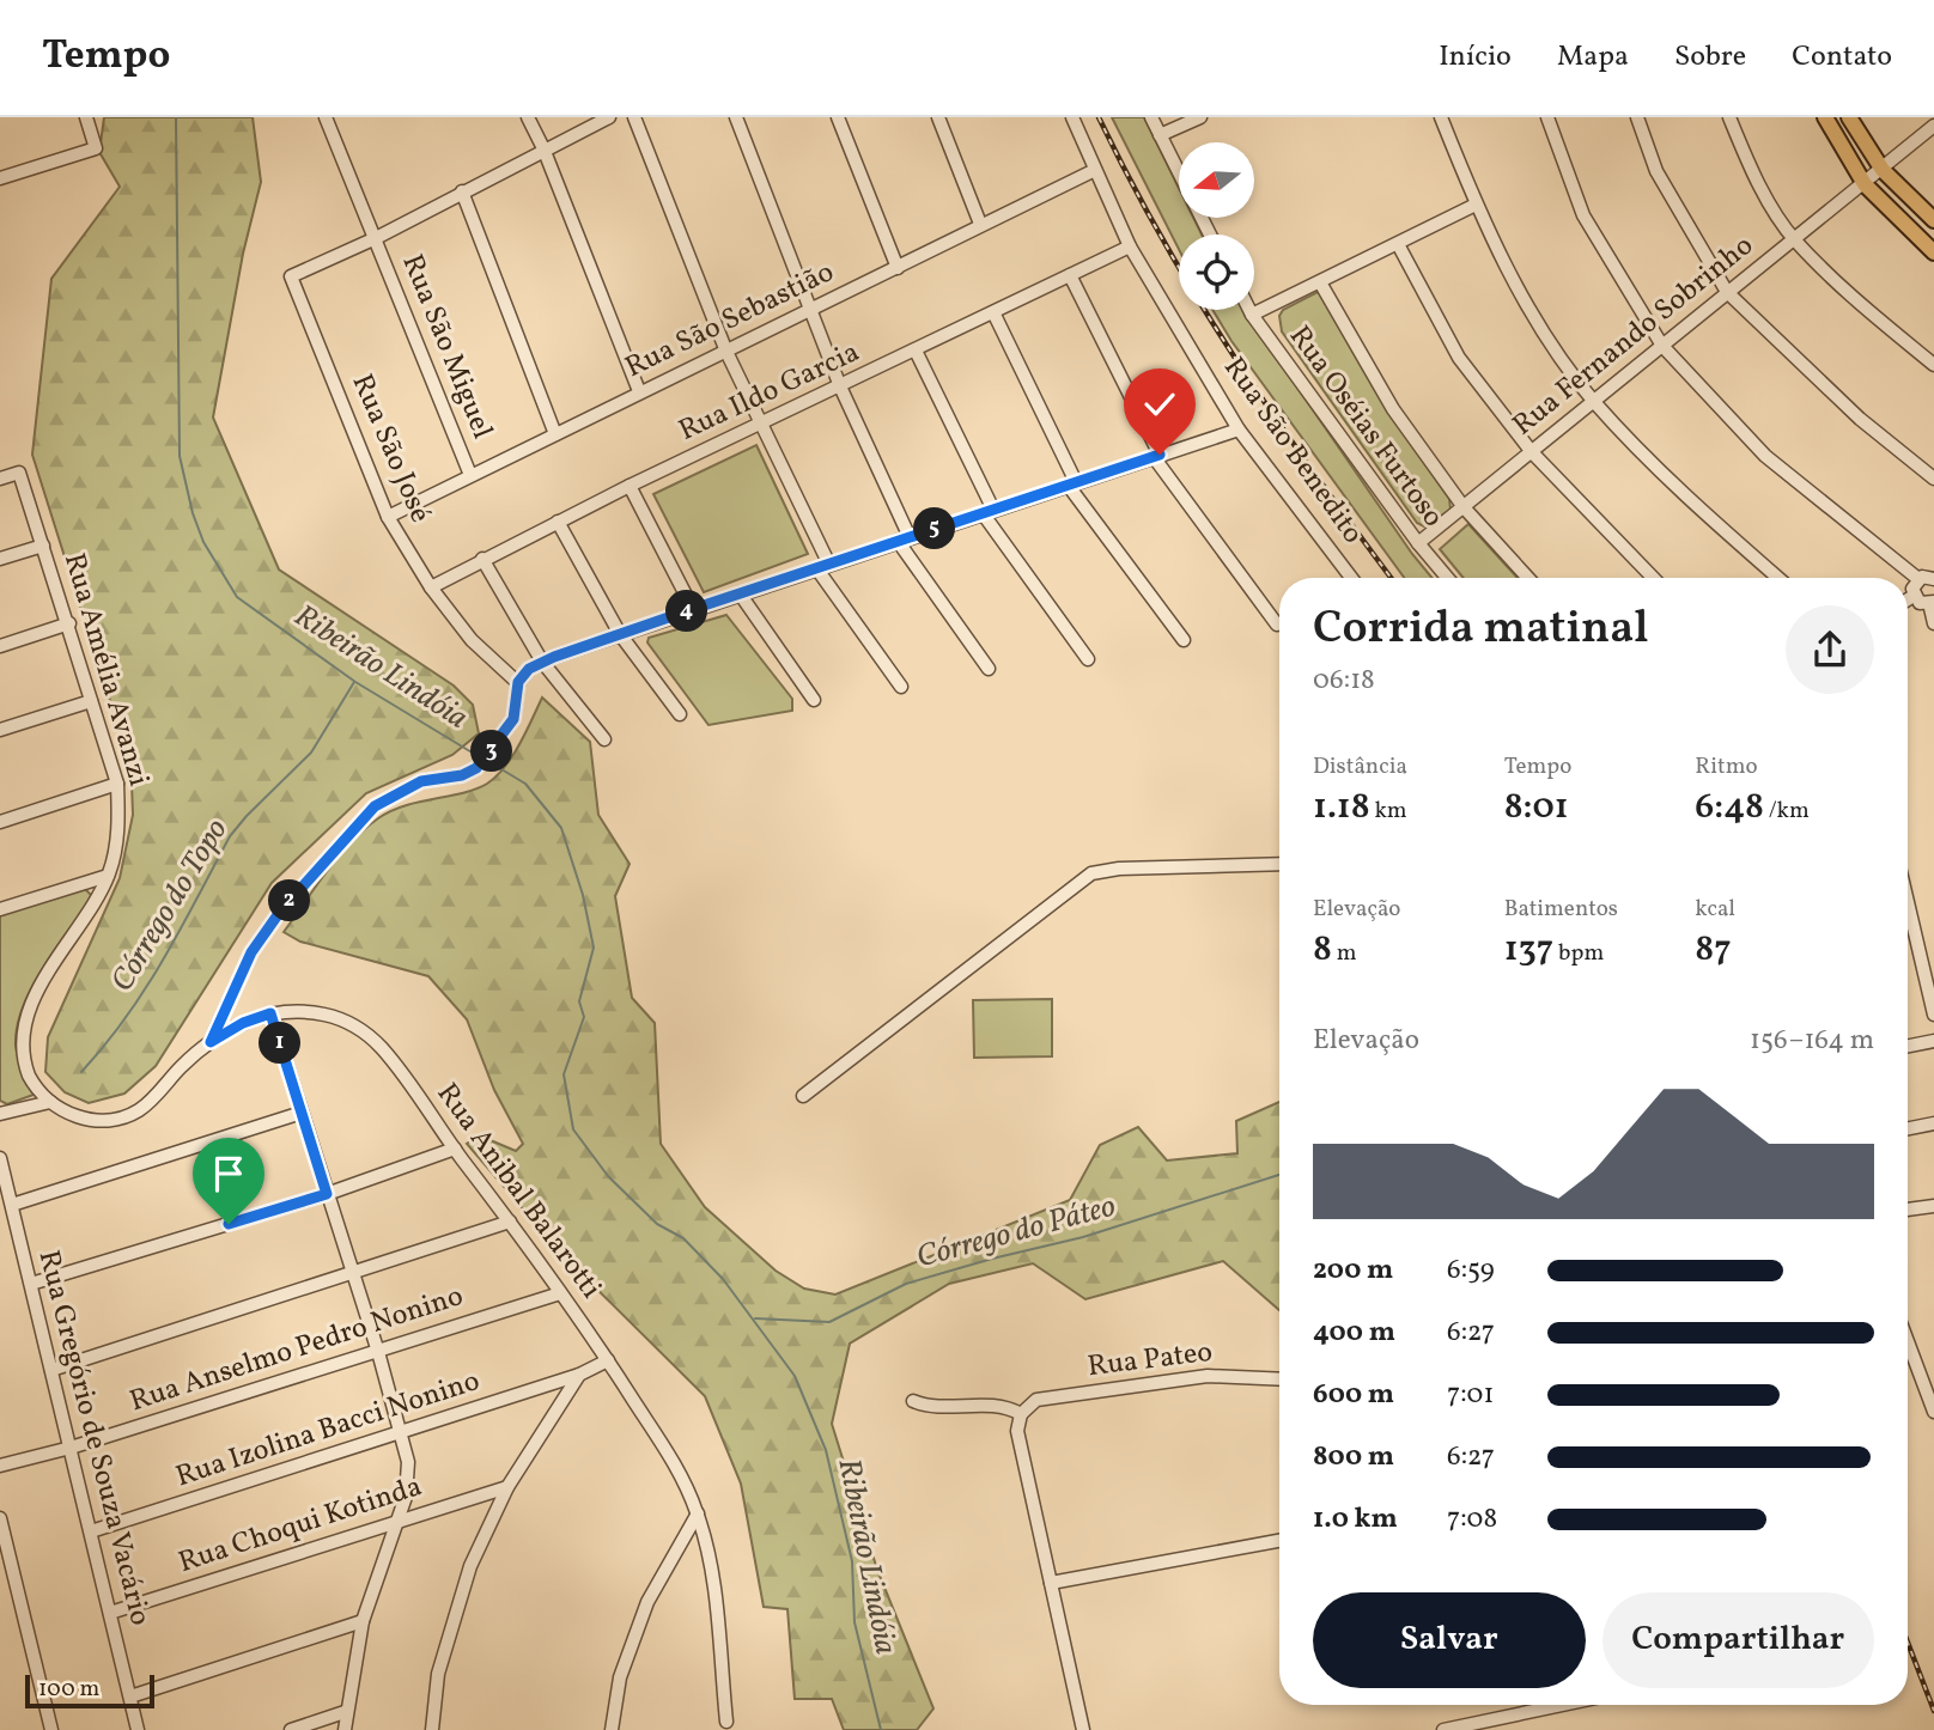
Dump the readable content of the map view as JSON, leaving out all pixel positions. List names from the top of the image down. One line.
{"streets":{"street":["Rua São Sebastião","Rua Fernando Sobrinho","Rua São Miguel","Rua Ildo Garcia","Rua Oséias Furtoso","Rua São José","Rua São Benedito","Rua Amélia Avanzi","Rua Anibal Balarotti","Rua Anselmo Pedro Nonino","Rua Pateo","Rua Izolina Bacci Nonino","Rua Gregório de Souza Vacário","Rua Choqui Kotinda"]},"crossings":[["Rua São Sebastião","Rua São Miguel"],["Rua São Sebastião","Rua São José"],["Rua São Sebastião","Rua São Benedito"],["Rua Fernando Sobrinho","Rua Oséias Furtoso"],["Rua São Miguel","Rua São José"],["Rua Ildo Garcia","Rua São José"],["Rua Ildo Garcia","Rua São Benedito"],["Rua Amélia Avanzi","Rua Anibal Balarotti"],["Rua Anibal Balarotti","Rua Anselmo Pedro Nonino"],["Rua Anibal Balarotti","Rua Izolina Bacci Nonino"],["Rua Anselmo Pedro Nonino","Rua Gregório de Souza Vacário"],["Rua Izolina Bacci Nonino","Rua Gregório de Souza Vacário"],["Rua Gregório de Souza Vacário","Rua Choqui Kotinda"]],"water":["Ribeirão Lindóia","Córrego do Topo","Córrego do Páteo"],"scale_bar":"100 m","north":"left","page":{"header":"Tempo","nav":["Início","Mapa","Sobre","Contato"],"pins":["5","4","3","2","1"],"heading":["Corrida matinal","06:18"],"stats":[["Distância","1.18 km"],["Tempo","8:01"],["Ritmo","6:48 /km"],["Elevação","8 m"],["Batimentos","137 bpm"],["kcal","87"]],"chart":["Elevação","156–164 m"],"list":[{"name":"200 m","note":"6:59"},{"name":"400 m","note":"6:27"},{"name":"600 m","note":"7:01"},{"name":"800 m","note":"6:27"},{"name":"1.0 km","note":"7:08"}],"buttons":["Salvar","Compartilhar"],"scale":"100 m"}}
